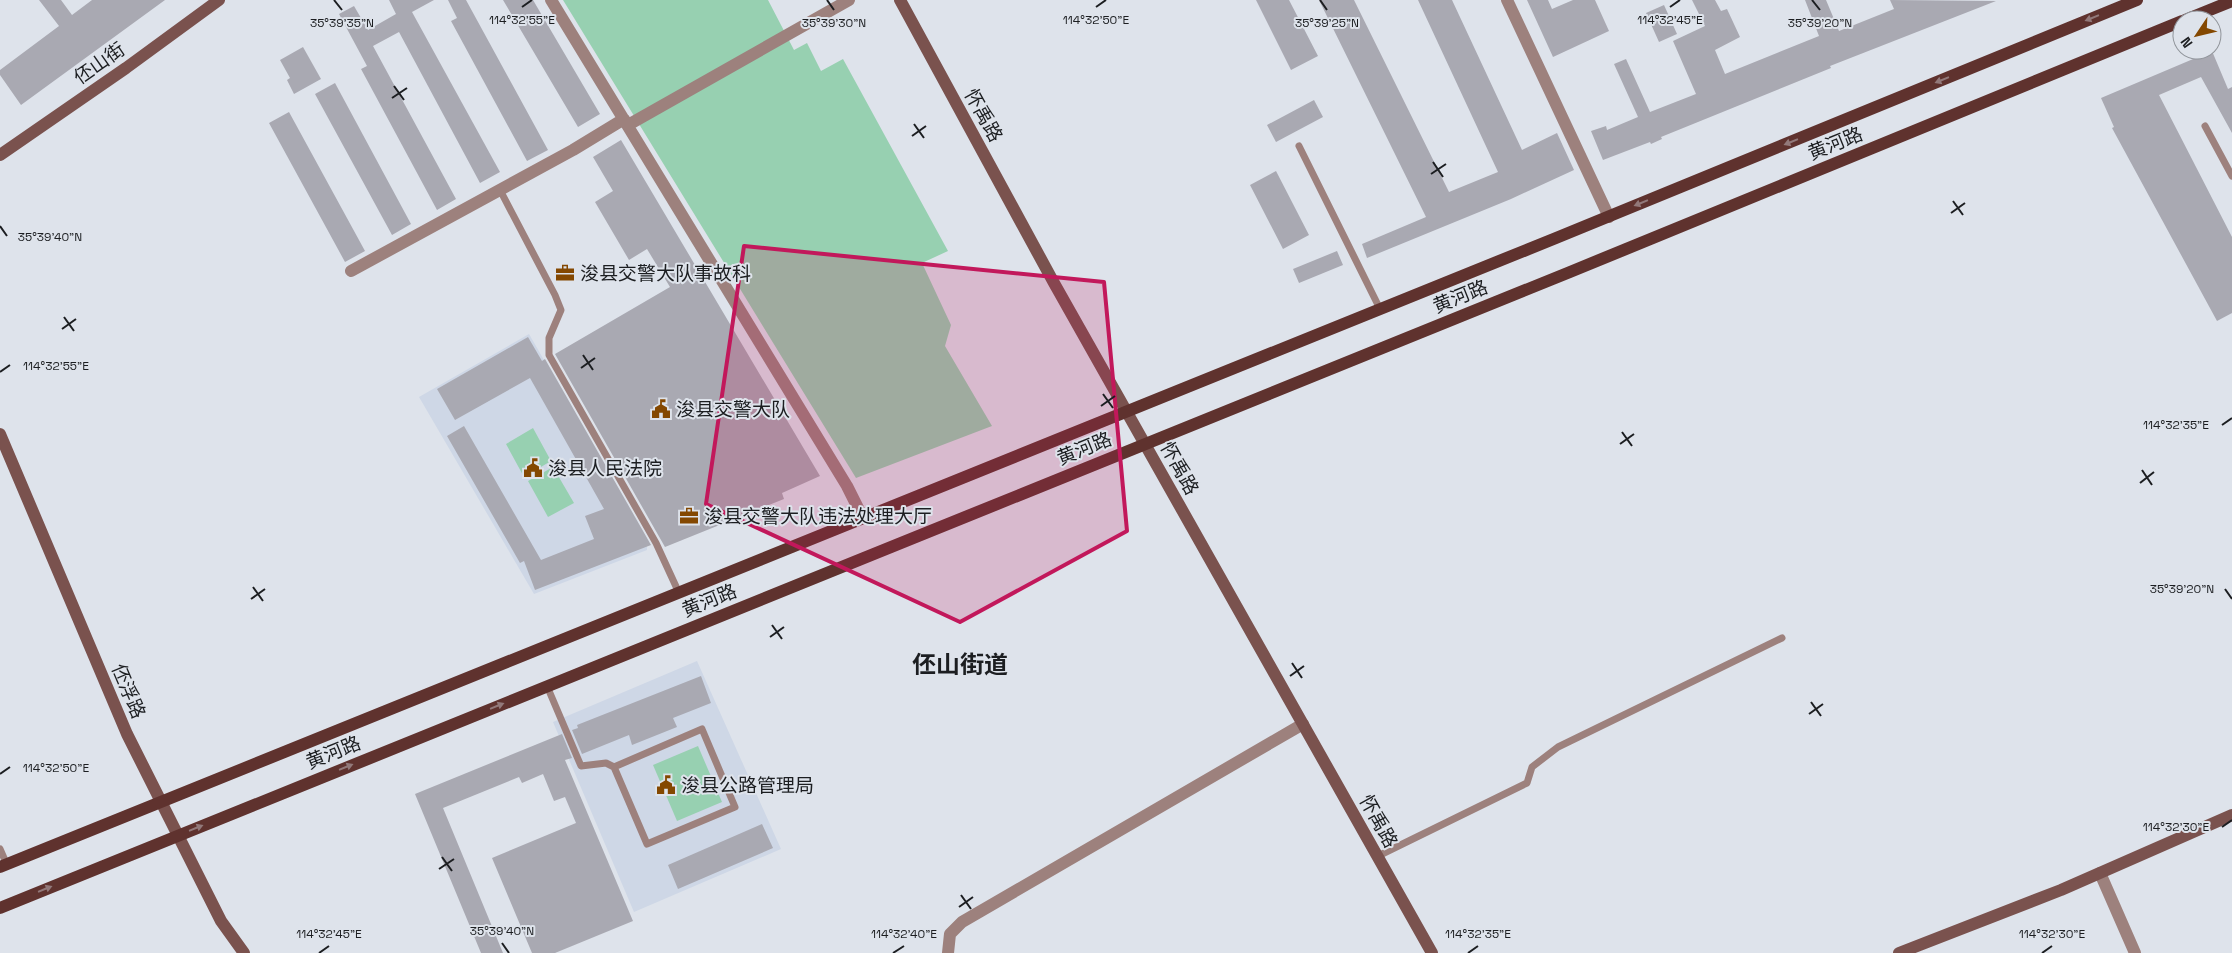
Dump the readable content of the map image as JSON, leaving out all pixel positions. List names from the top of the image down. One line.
{"streets":{"main road":["黄河路"],"street":["伾山街","怀禹路","伾浮路"]},"crossings":[["怀禹路","黄河路"],["黄河路","伾浮路"]],"districts":["伾山街道"],"places":{"office":["浚县交警大队事故科","浚县交警大队违法处理大厅"],"public building":["浚县交警大队","浚县人民法院","浚县公路管理局"]},"north":"bottom left","coordinates":["114°32'55\"E","114°32'50\"E","114°32'45\"E","35°39'35\"N","35°39'30\"N","35°39'25\"N","35°39'20\"N","35°39'40\"N","114°32'35\"E","114°32'30\"E","114°32'40\"E"]}
